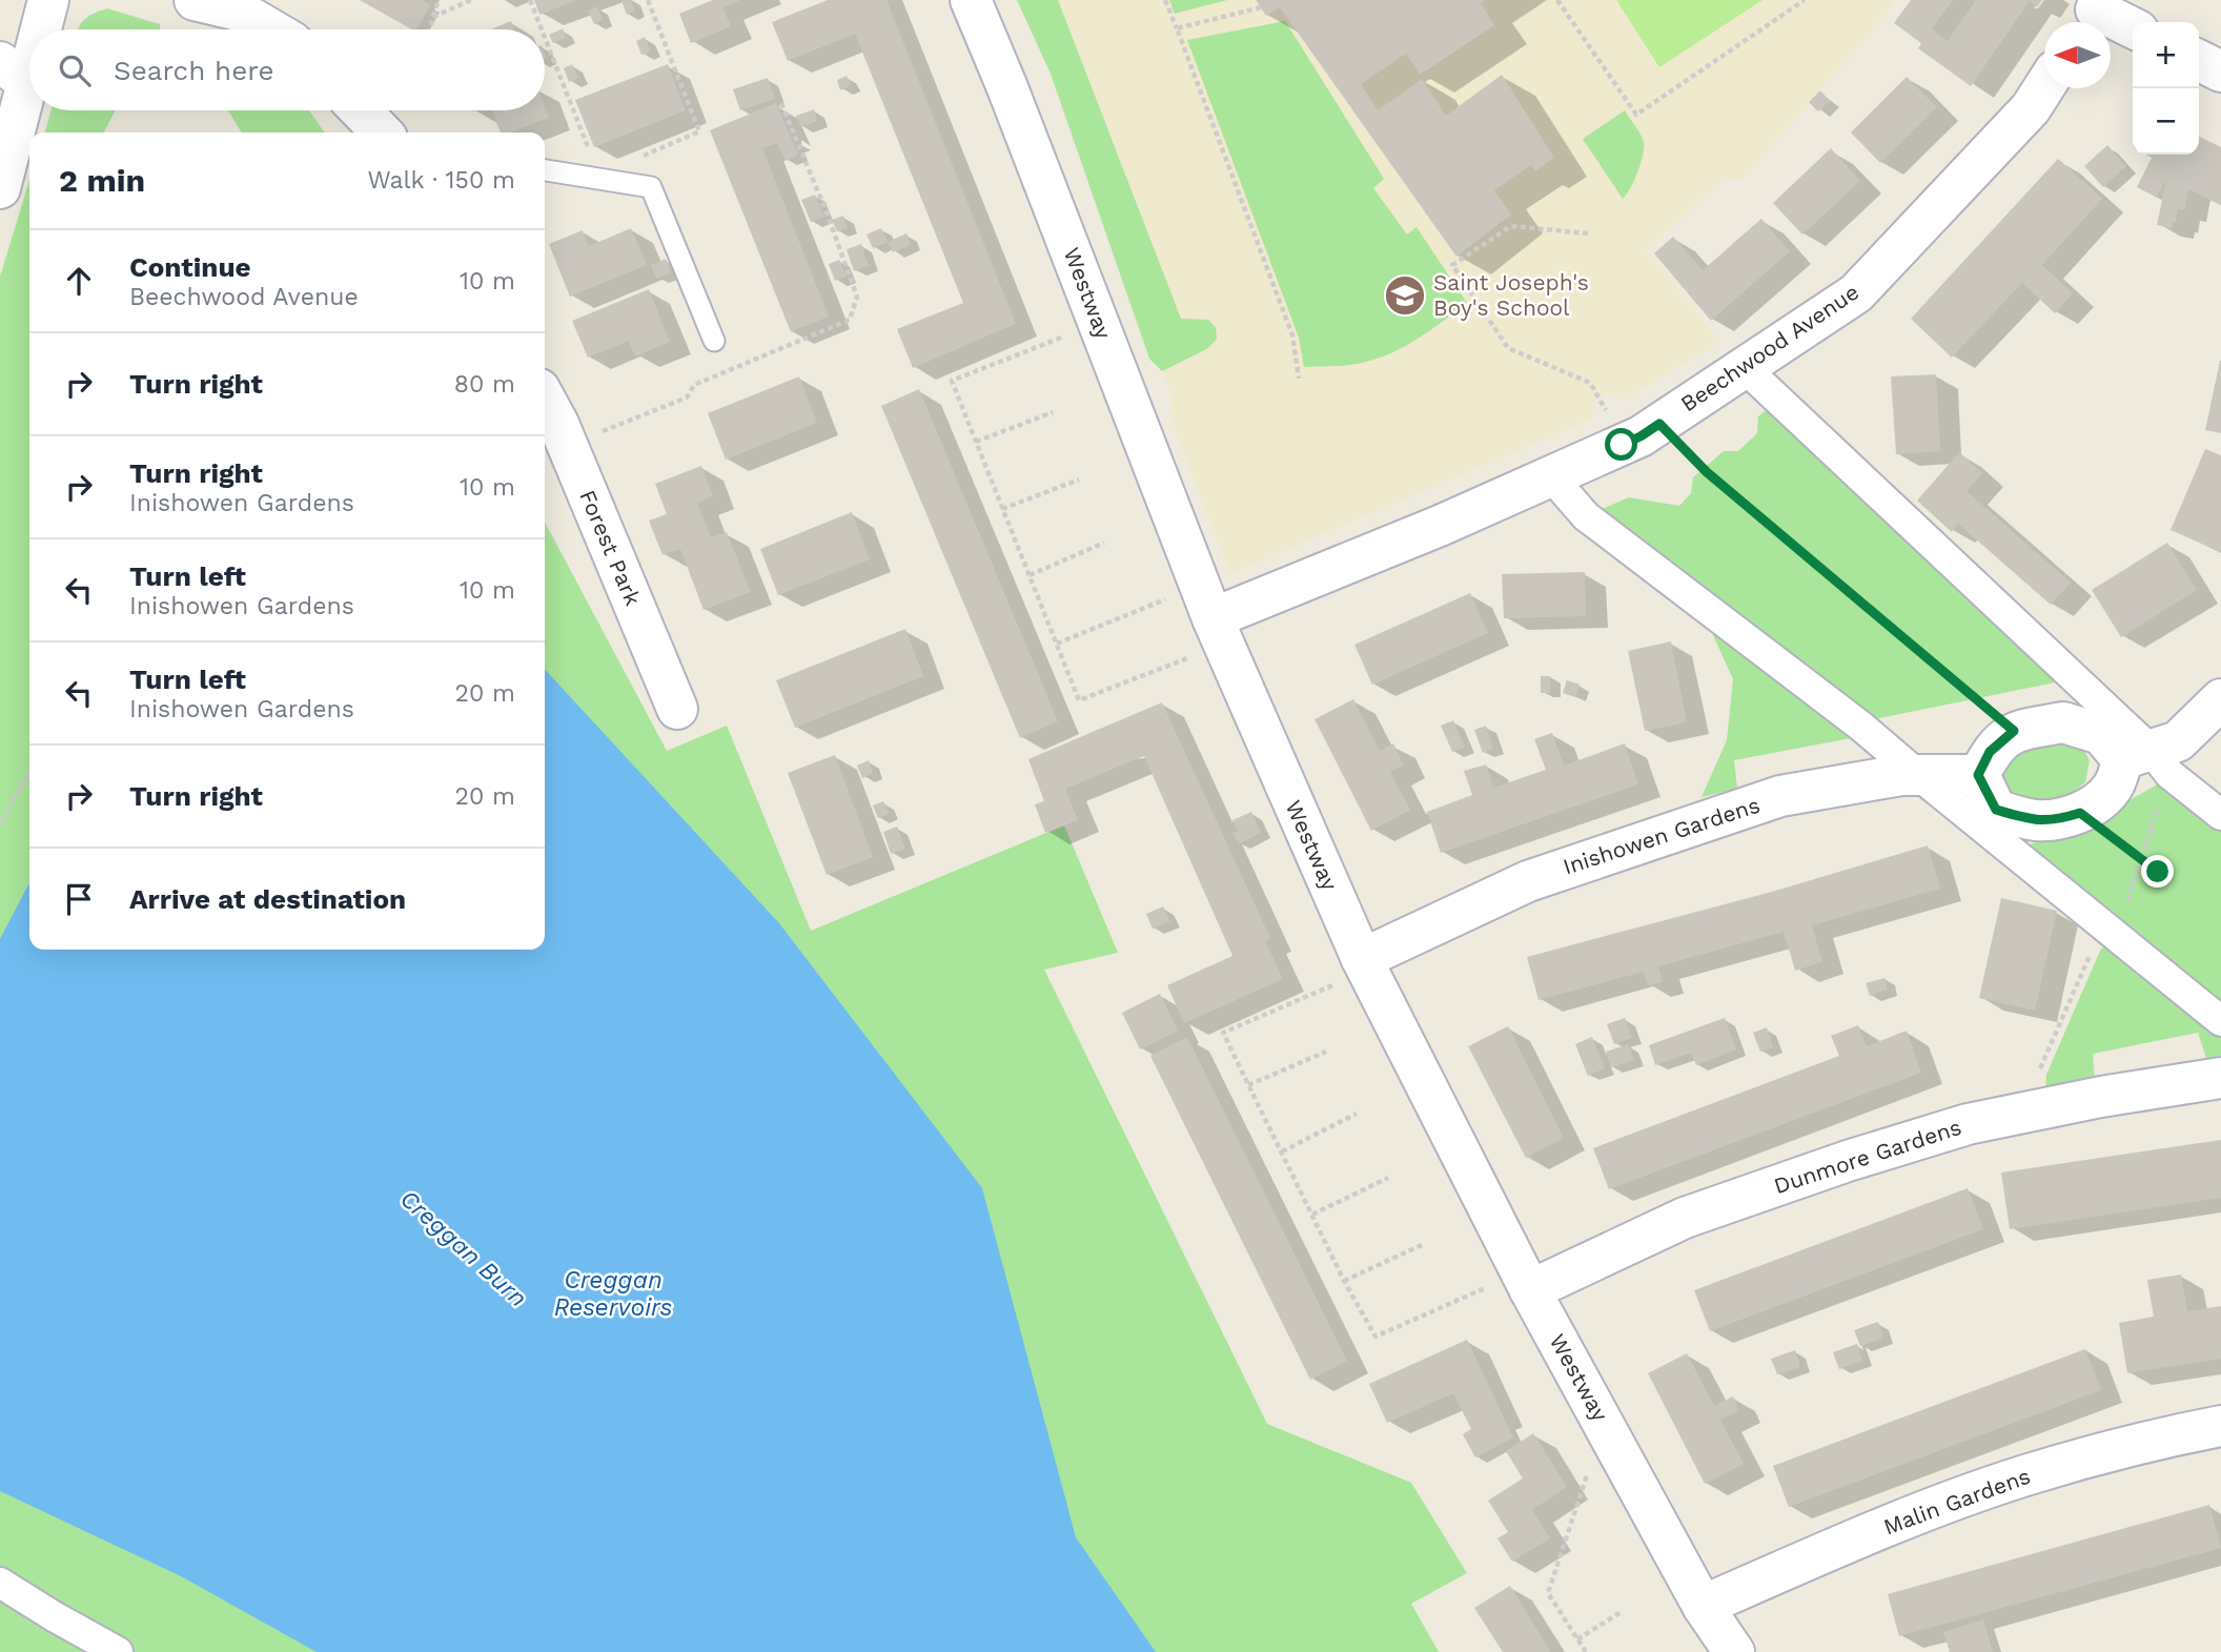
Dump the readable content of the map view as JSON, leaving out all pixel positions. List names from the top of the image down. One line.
{"streets":{"street":["Westway","Beechwood Avenue","Forest Park","Inishowen Gardens","Dunmore Gardens","Malin Gardens"]},"crossings":[["Westway","Beechwood Avenue"],["Westway","Inishowen Gardens"],["Westway","Dunmore Gardens"],["Westway","Malin Gardens"]],"water":["Creggan Burn","Creggan Reservoirs"],"places":{"school or university":["Saint Joseph's Boy's School"]},"north":"left","page":{"map_buttons":["+","−"],"search":"Search here","heading":["2 min","Walk · 150 m"],"list":[["Continue","Beechwood Avenue","10 m"],["Turn right","80 m"],["Turn right","Inishowen Gardens","10 m"],["Turn left","Inishowen Gardens","10 m"],["Turn left","Inishowen Gardens","20 m"],["Turn right","20 m"],"Arrive at destination"]}}
